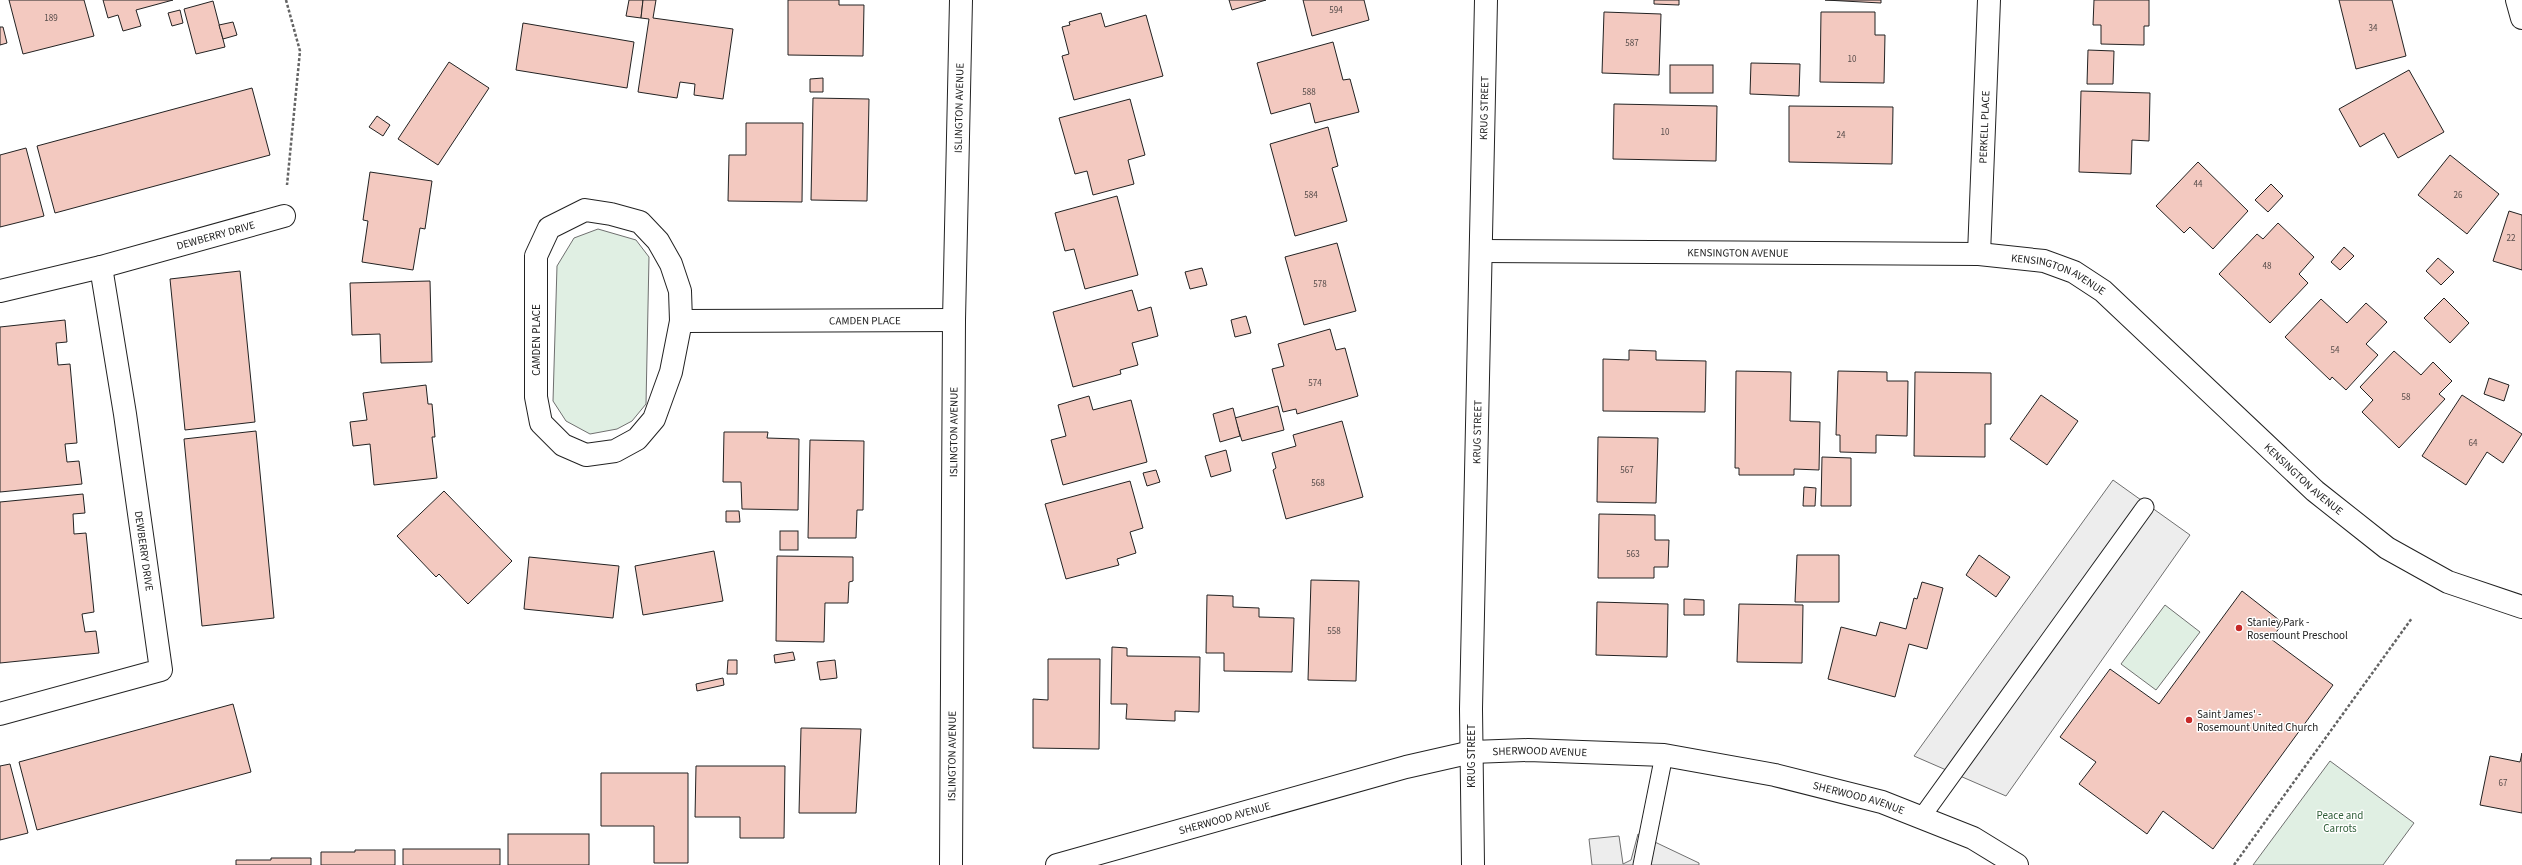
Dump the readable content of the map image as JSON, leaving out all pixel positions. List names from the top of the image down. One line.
{"streets":{"street":["ISLINGTON AVENUE","KRUG STREET","PERKELL PLACE","DEWBERRY DRIVE","KENSINGTON AVENUE","CAMDEN PLACE","SHERWOOD AVENUE"]},"crossings":[["ISLINGTON AVENUE","CAMDEN PLACE"],["KRUG STREET","KENSINGTON AVENUE"],["KRUG STREET","SHERWOOD AVENUE"],["PERKELL PLACE","KENSINGTON AVENUE"]],"parks":["Peace and Carrots"],"places":["Stanley Park - Rosemount Preschool","Saint James' - Rosemount United Church"],"house_numbers":["594","189","34","587","10","588","10","24","44","584","26","22","48","578","54","574","58","64","567","568","563","558","67"]}
